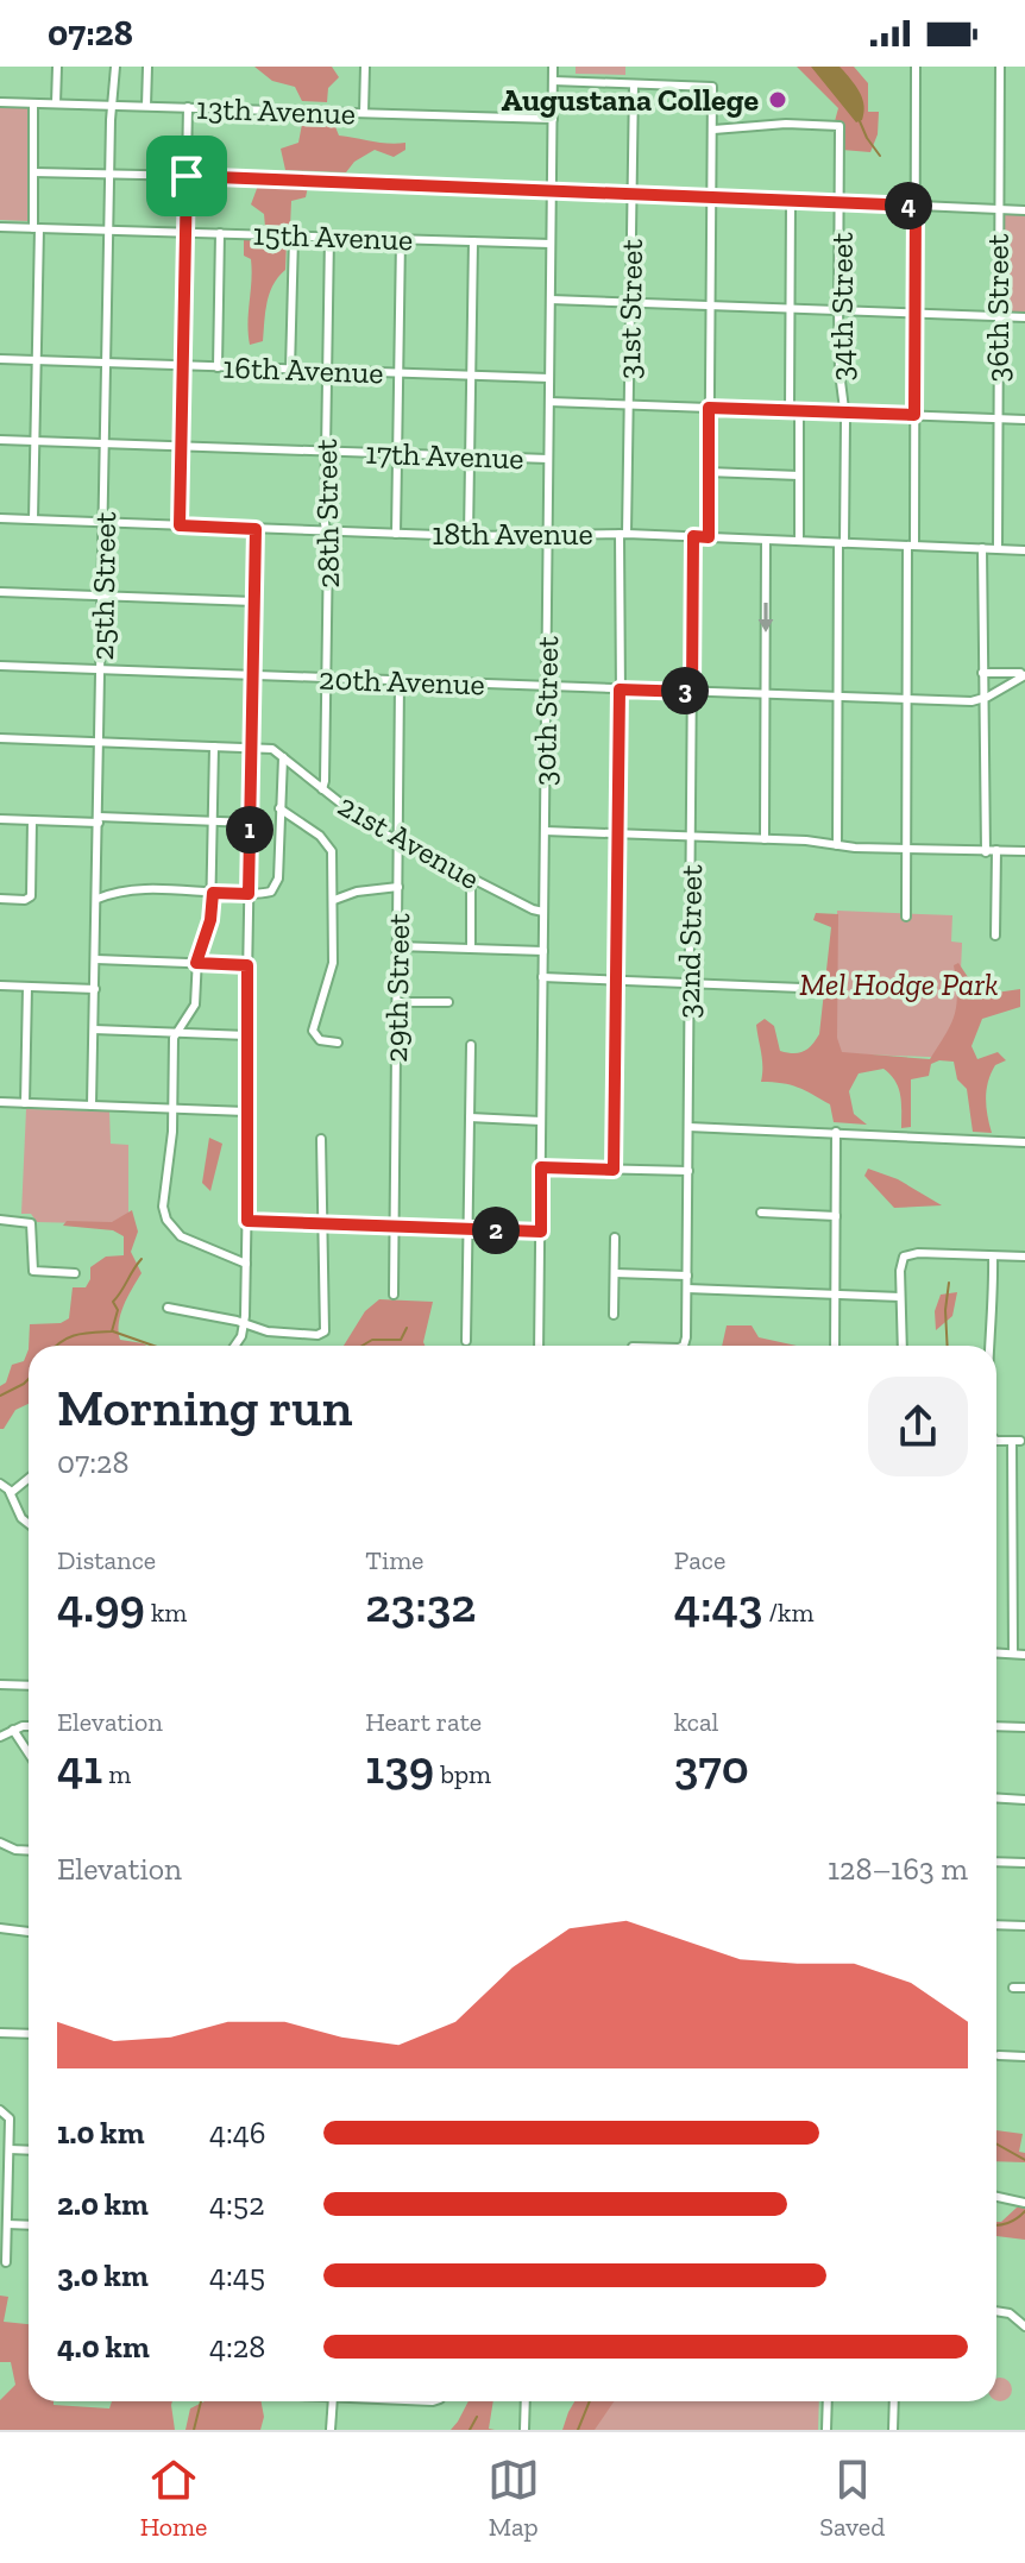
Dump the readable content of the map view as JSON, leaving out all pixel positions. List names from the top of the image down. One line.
{"streets":{"street":["13th Avenue","15th Avenue","34th Street","36th Street","31st Street","16th Avenue","17th Avenue","28th Street","18th Avenue","25th Street","20th Avenue","30th Street","21st Avenue","32nd Street","29th Street"]},"crossings":[["13th Avenue","25th Street"],["13th Avenue","30th Street"],["15th Avenue","28th Street"],["15th Avenue","25th Street"],["15th Avenue","30th Street"],["34th Street","18th Avenue"],["34th Street","20th Avenue"],["36th Street","18th Avenue"],["31st Street","18th Avenue"],["31st Street","20th Avenue"],["16th Avenue","28th Street"],["16th Avenue","25th Street"],["16th Avenue","30th Street"],["17th Avenue","28th Street"],["17th Avenue","25th Street"],["17th Avenue","30th Street"],["28th Street","18th Avenue"],["28th Street","20th Avenue"],["28th Street","21st Avenue"],["18th Avenue","25th Street"],["18th Avenue","30th Street"],["18th Avenue","32nd Street"],["25th Street","20th Avenue"],["25th Street","21st Avenue"],["20th Avenue","30th Street"],["20th Avenue","32nd Street"],["20th Avenue","29th Street"],["30th Street","21st Avenue"],["21st Avenue","29th Street"]],"parks":["Mel Hodge Park"],"places":["Augustana College"],"page":{"status":"07:28","pins":["4","3","1","2"],"heading":["Morning run","07:28"],"stats":[["Distance","4.99 km"],["Time","23:32"],["Pace","4:43 /km"],["Elevation","41 m"],["Heart rate","139 bpm"],["kcal","370"]],"chart":["Elevation","128–163 m"],"list":[{"name":"1.0 km","note":"4:46"},{"name":"2.0 km","note":"4:52"},{"name":"3.0 km","note":"4:45"},{"name":"4.0 km","note":"4:28"}],"tabs":["Home","Map","Saved"]}}
